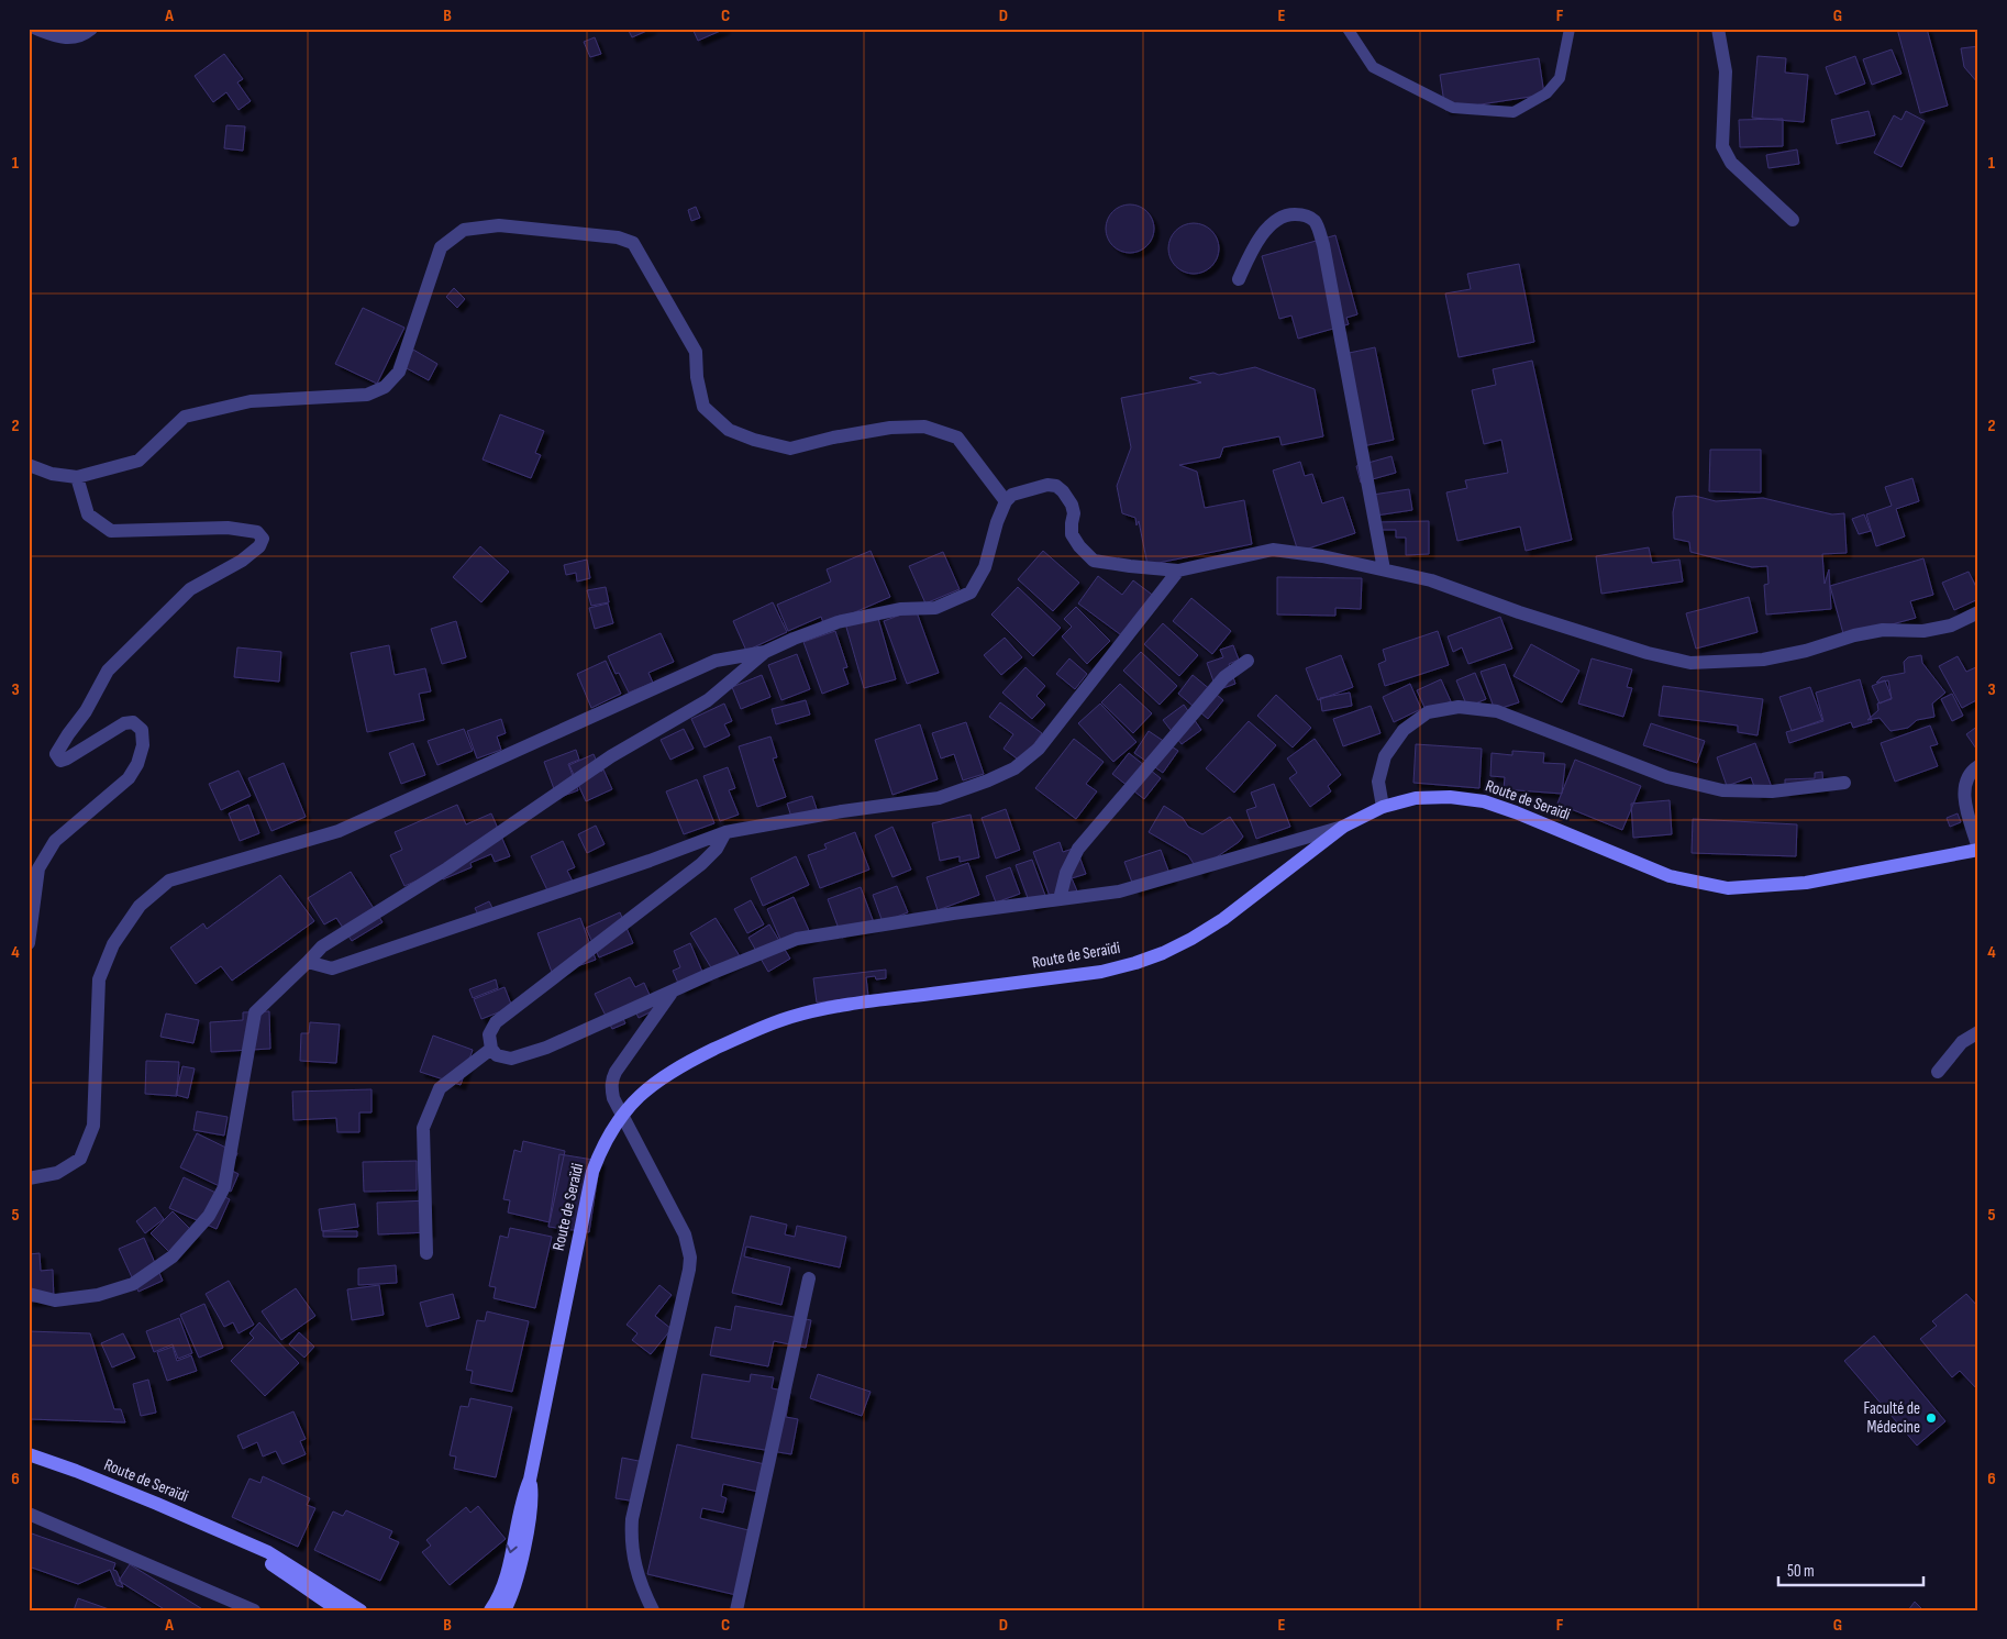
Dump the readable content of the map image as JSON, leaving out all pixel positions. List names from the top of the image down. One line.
{"streets":{"street":["Route de Seraïdi"]},"places":["Faculté de Médecine"],"scale_bar":"50 m","grid":{"columns":["A","B","C","D","E","F","G"],"rows":["1","2","3","4","5","6"]}}
